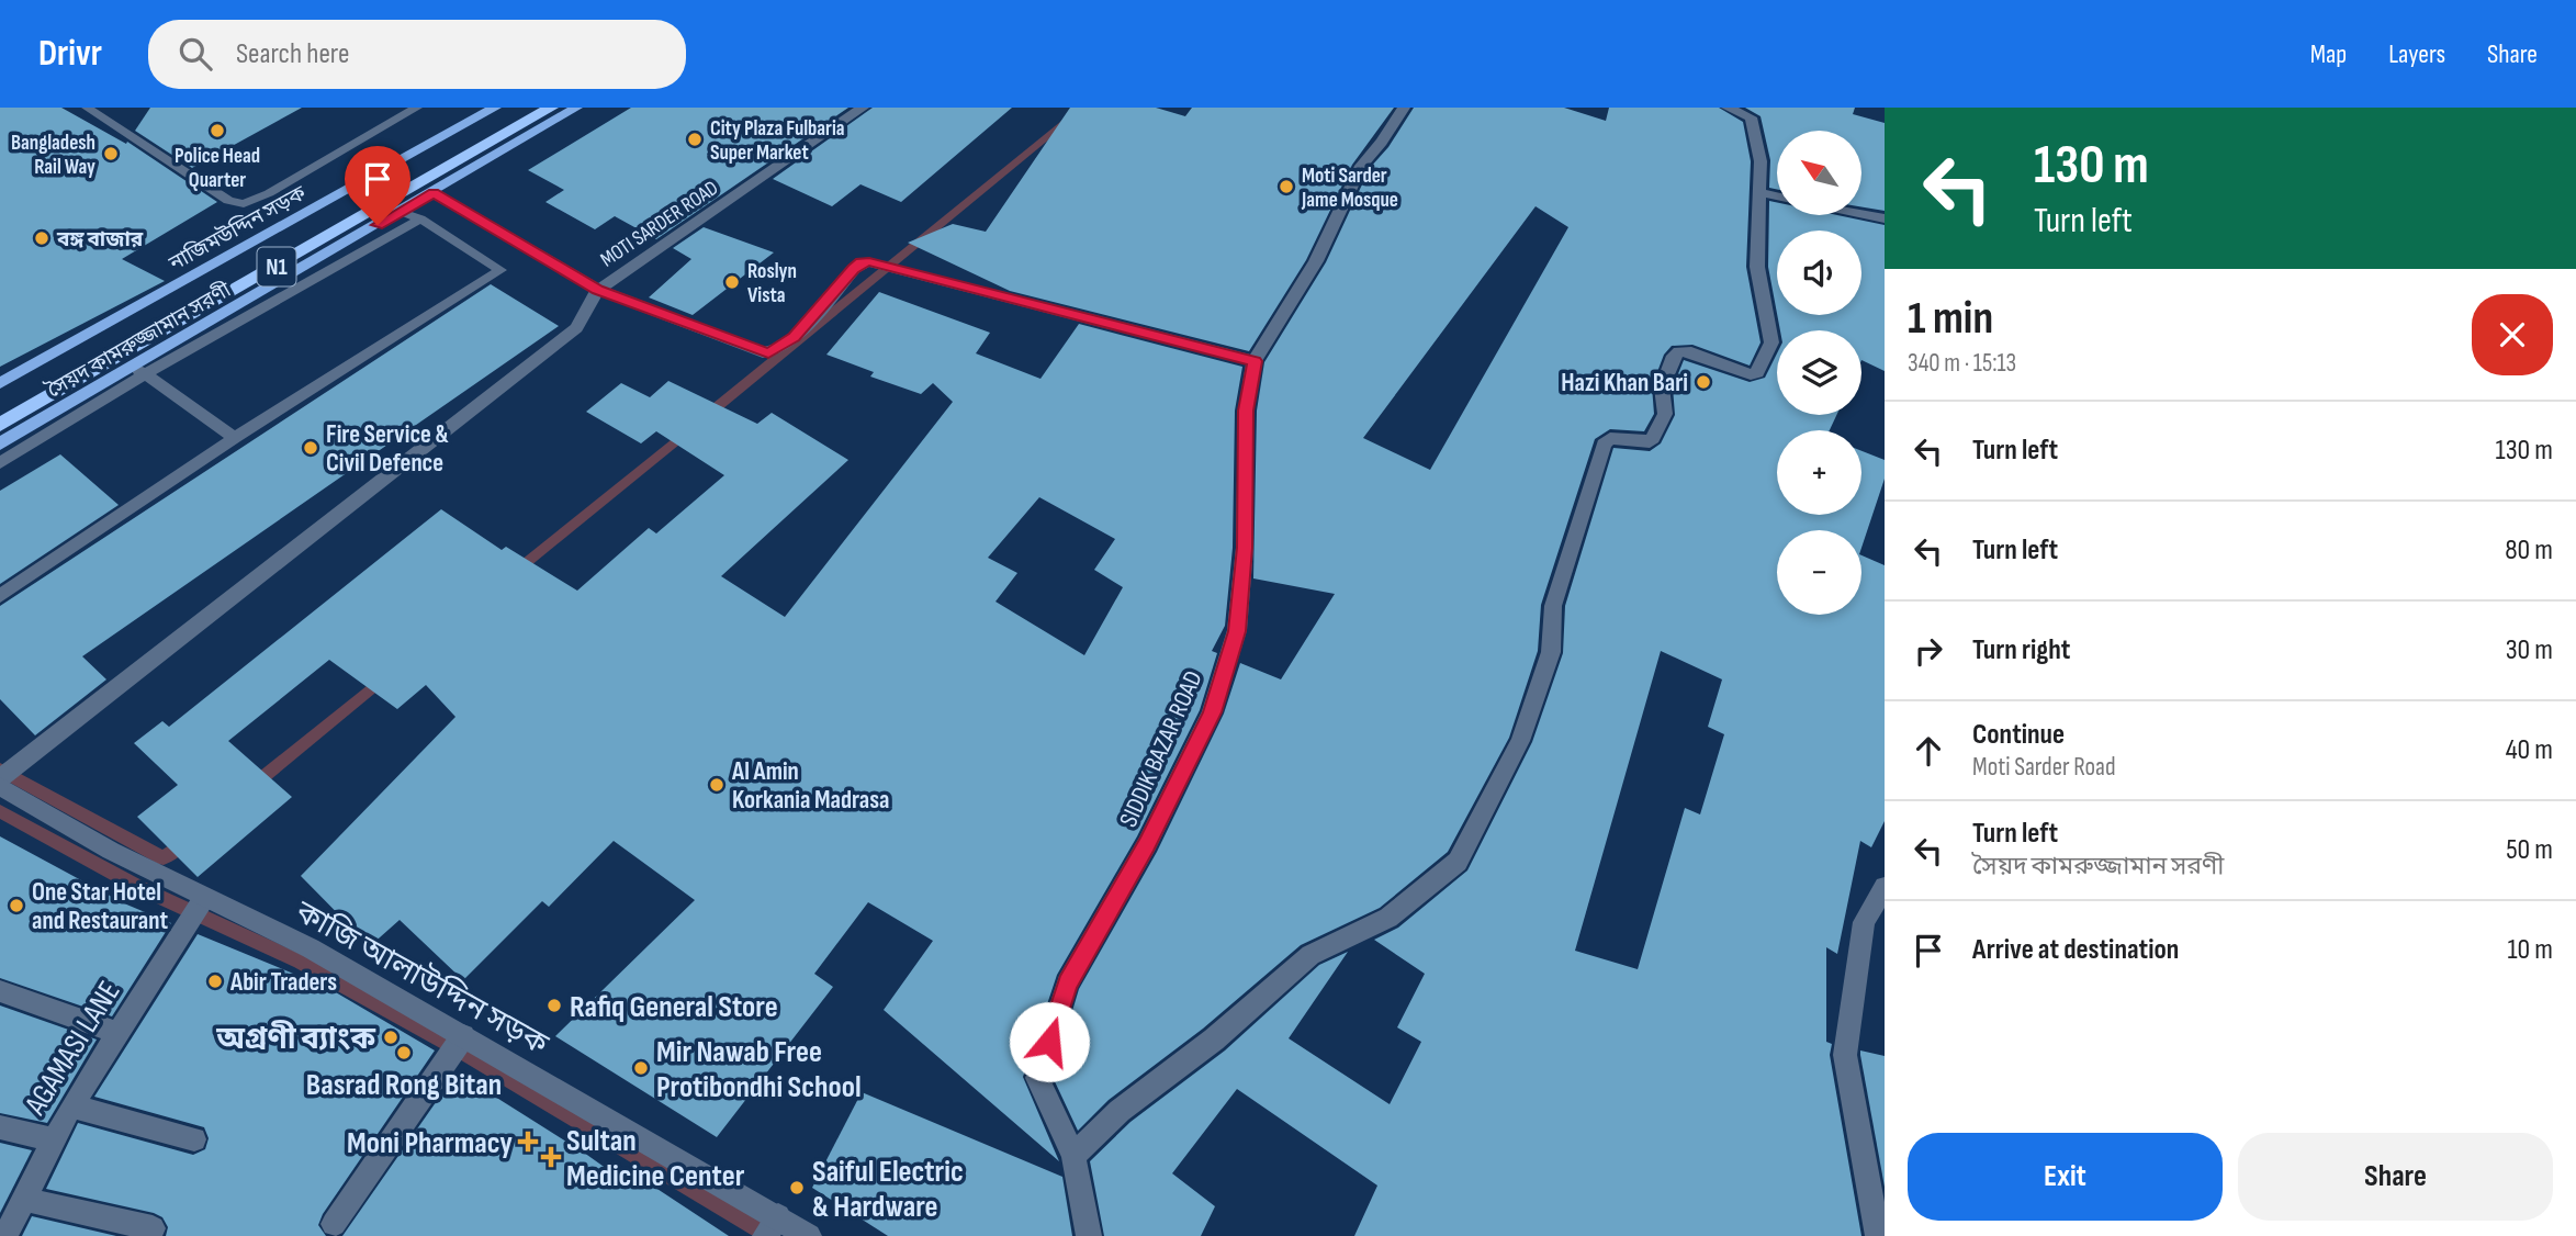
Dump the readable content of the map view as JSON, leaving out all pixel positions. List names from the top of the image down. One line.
{"streets":{"highway":["N1"],"main road":["নাজিমউদ্দিন সড়ক","সৈয়দ কামরুজ্জামান সরণী"],"street":["MOTI SARDER ROAD","SIDDIK BAZAR ROAD","কাজি আলাউদ্দিন সড়ক","AGAMASI LANE"]},"crossings":[["MOTI SARDER ROAD","সৈয়দ কামরুজ্জামান সরণী"],["কাজি আলাউদ্দিন সড়ক","AGAMASI LANE"]],"places":{"other":["Police Head Quarter","City Plaza Fulbaria Super Market","Bangladesh Rail Way","Moti Sarder Jame Mosque","বঙ্গ বাজার","Roslyn Vista","Hazi Khan Bari","Fire Service & Civil Defence","Al Amin Korkania Madrasa","One Star Hotel and Restaurant","Abir Traders","Rafiq General Store","অগ্রণী ব্যাংক","Basrad Rong Bitan","Mir Nawab Free Protibondhi School","Saiful Electric & Hardware"],"health":["Moni Pharmacy","Sultan Medicine Center"]},"north":"top left","page":{"header":"Drivr","search":"Search here","nav":["Map","Layers","Share"],"turn":["130 m","Turn left"],"map_buttons":["+","−"],"heading":["1 min","340 m · 15:13"],"list":[{"name":"Turn left","value":"130 m"},{"name":"Turn left","value":"80 m"},{"name":"Turn right","value":"30 m"},{"name":"Continue","note":"Moti Sarder Road","value":"40 m"},{"name":"Turn left","note":"সৈয়দ কামরুজ্জামান সরণী","value":"50 m"},{"name":"Arrive at destination","value":"10 m"}],"buttons":["Exit","Share"]}}
